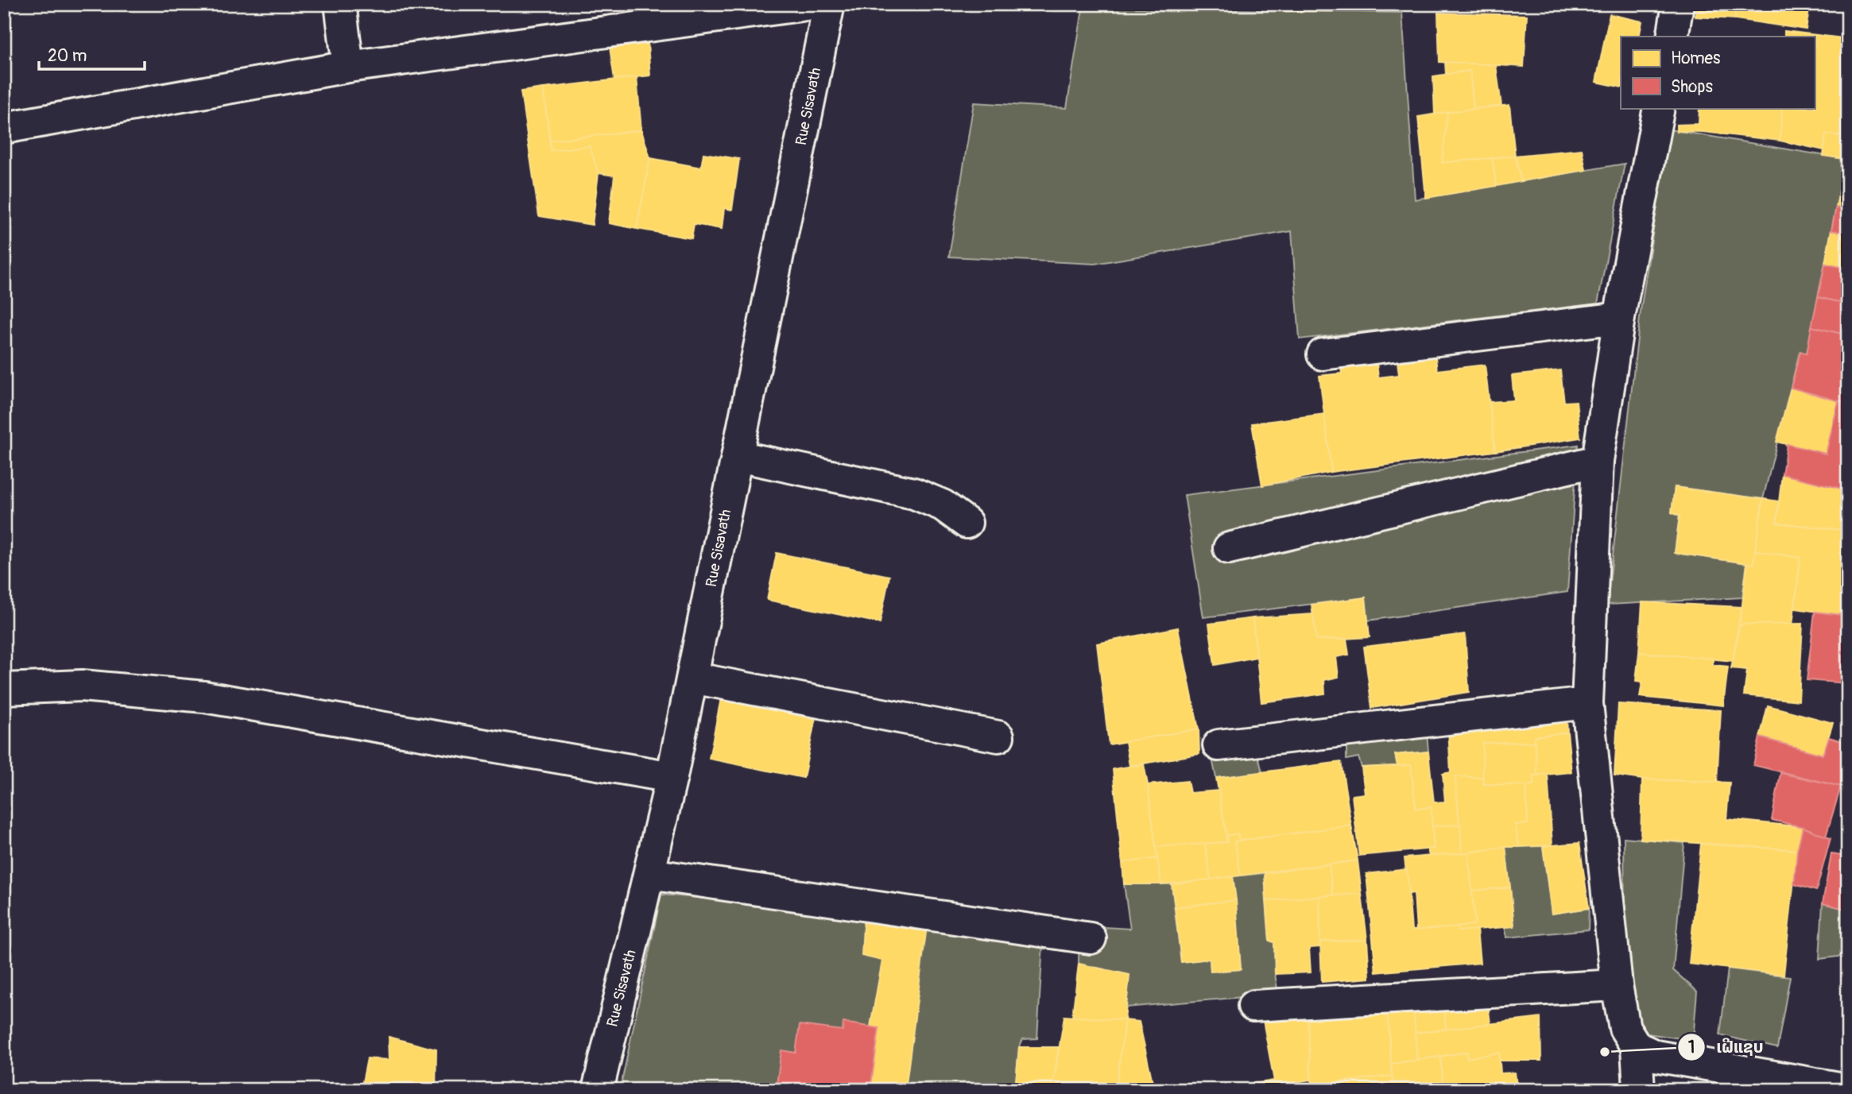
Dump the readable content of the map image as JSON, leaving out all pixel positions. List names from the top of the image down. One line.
{"streets":{"street":["Rue Sisavath"]},"places":["ເຝີແຊບ"],"legend":["Homes","Shops"],"scale_bar":"20 m"}
